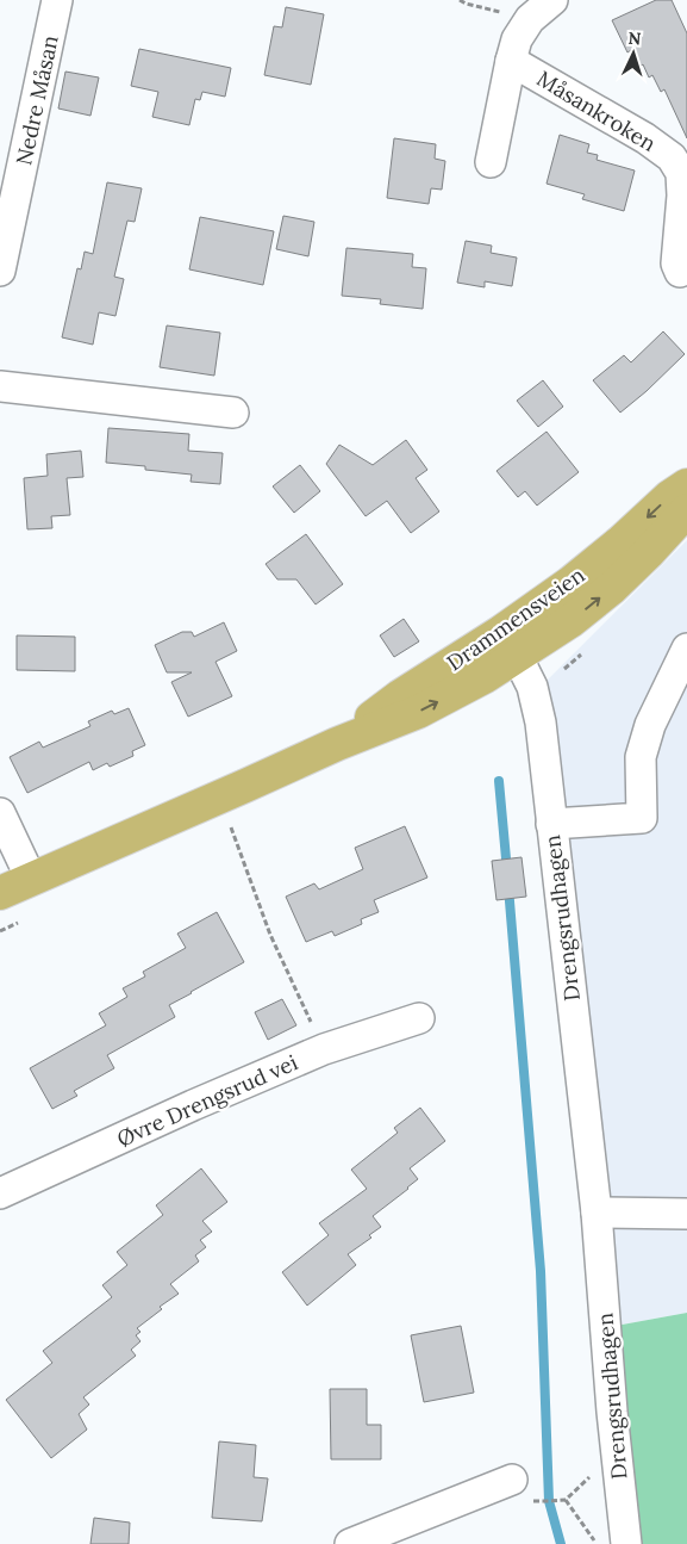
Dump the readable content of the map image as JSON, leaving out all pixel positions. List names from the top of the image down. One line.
{"streets":{"main road":["Drammensveien"],"street":["Nedre Måsan","Måsankroken","Drengsrudhagen","Øvre Drengsrud vei"]},"crossings":[["Drammensveien","Drengsrudhagen"]],"north":"top"}
